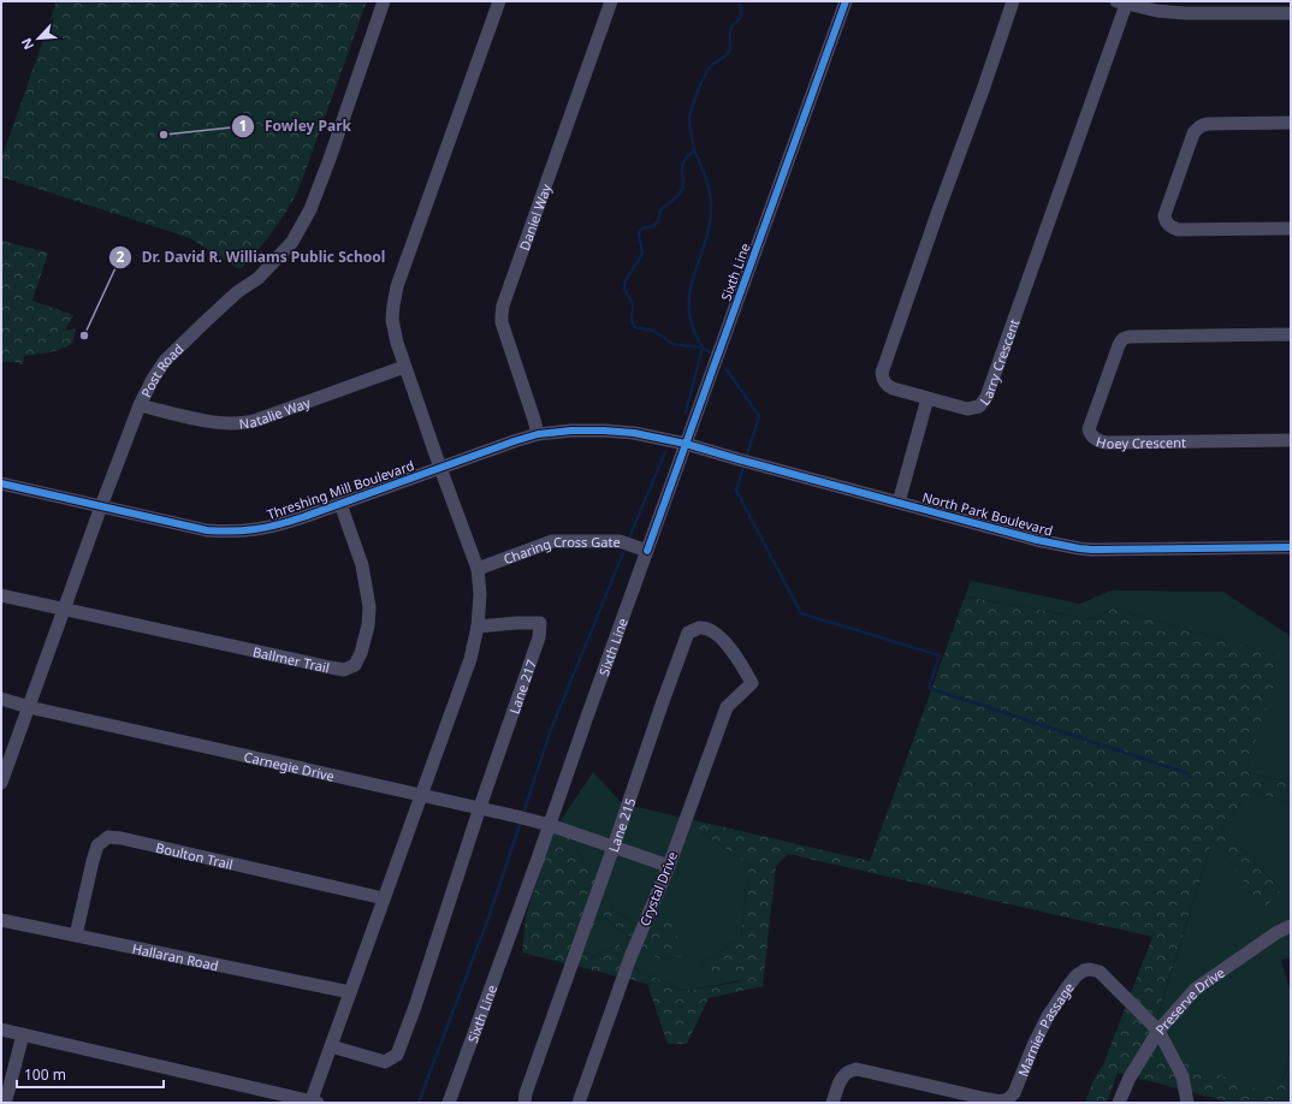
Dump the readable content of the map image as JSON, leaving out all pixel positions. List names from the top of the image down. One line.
{"streets":{"street":["Daniel Way","Sixth Line","Larry Crescent","Post Road","Natalie Way","Hoey Crescent","Threshing Mill Boulevard","North Park Boulevard","Charing Cross Gate","Ballmer Trail","Lane 217","Carnegie Drive","Lane 215","Boulton Trail","Crystal Drive","Hallaran Road","Preserve Drive","Marnier Passage"]},"crossings":[["Daniel Way","Threshing Mill Boulevard"],["Sixth Line","Threshing Mill Boulevard"],["Sixth Line","North Park Boulevard"],["Sixth Line","Charing Cross Gate"],["Sixth Line","Carnegie Drive"],["Post Road","Natalie Way"],["Post Road","Threshing Mill Boulevard"],["Post Road","Ballmer Trail"],["Post Road","Carnegie Drive"],["Threshing Mill Boulevard","North Park Boulevard"],["Threshing Mill Boulevard","Ballmer Trail"],["Lane 217","Carnegie Drive"],["Carnegie Drive","Lane 215"],["Carnegie Drive","Crystal Drive"],["Lane 215","Crystal Drive"],["Boulton Trail","Hallaran Road"],["Preserve Drive","Marnier Passage"]],"places":["Fowley Park","Dr. David R. Williams Public School"],"scale_bar":"100 m","north":"bottom left"}
